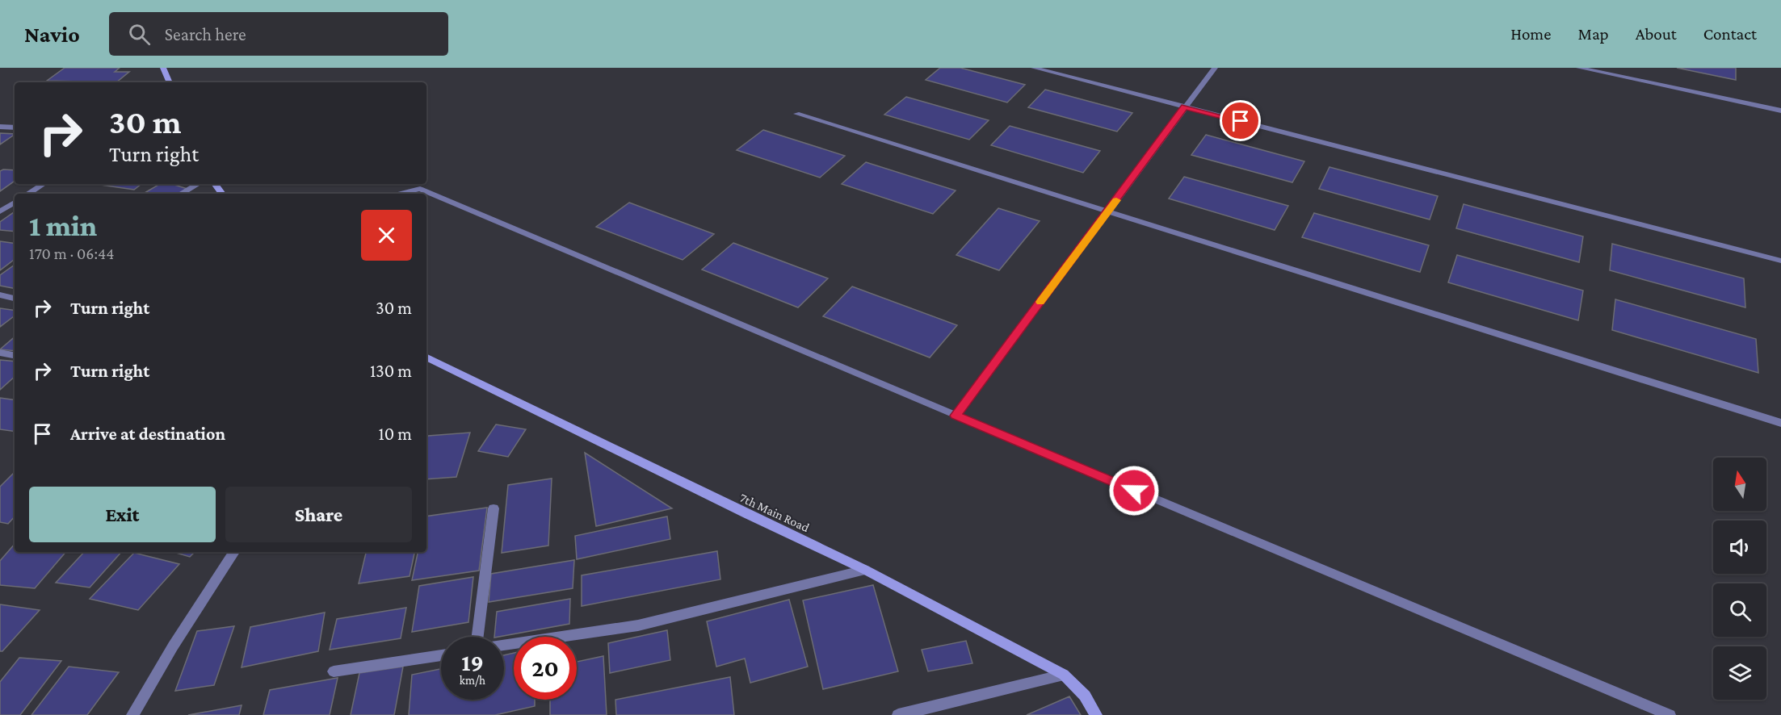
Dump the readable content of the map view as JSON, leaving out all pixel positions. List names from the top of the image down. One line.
{"streets":{"street":["7th Main Road"]},"north":"top","page":{"header":"Navio","search":"Search here","nav":["Home","Map","About","Contact"],"turn":["30 m","Turn right"],"heading":["1 min","170 m · 06:44"],"list":[{"name":"Turn right","value":"30 m"},{"name":"Turn right","value":"130 m"},{"name":"Arrive at destination","value":"10 m"}],"buttons":["Exit","Share"],"speed":"19 km/h","limit":"20"}}
